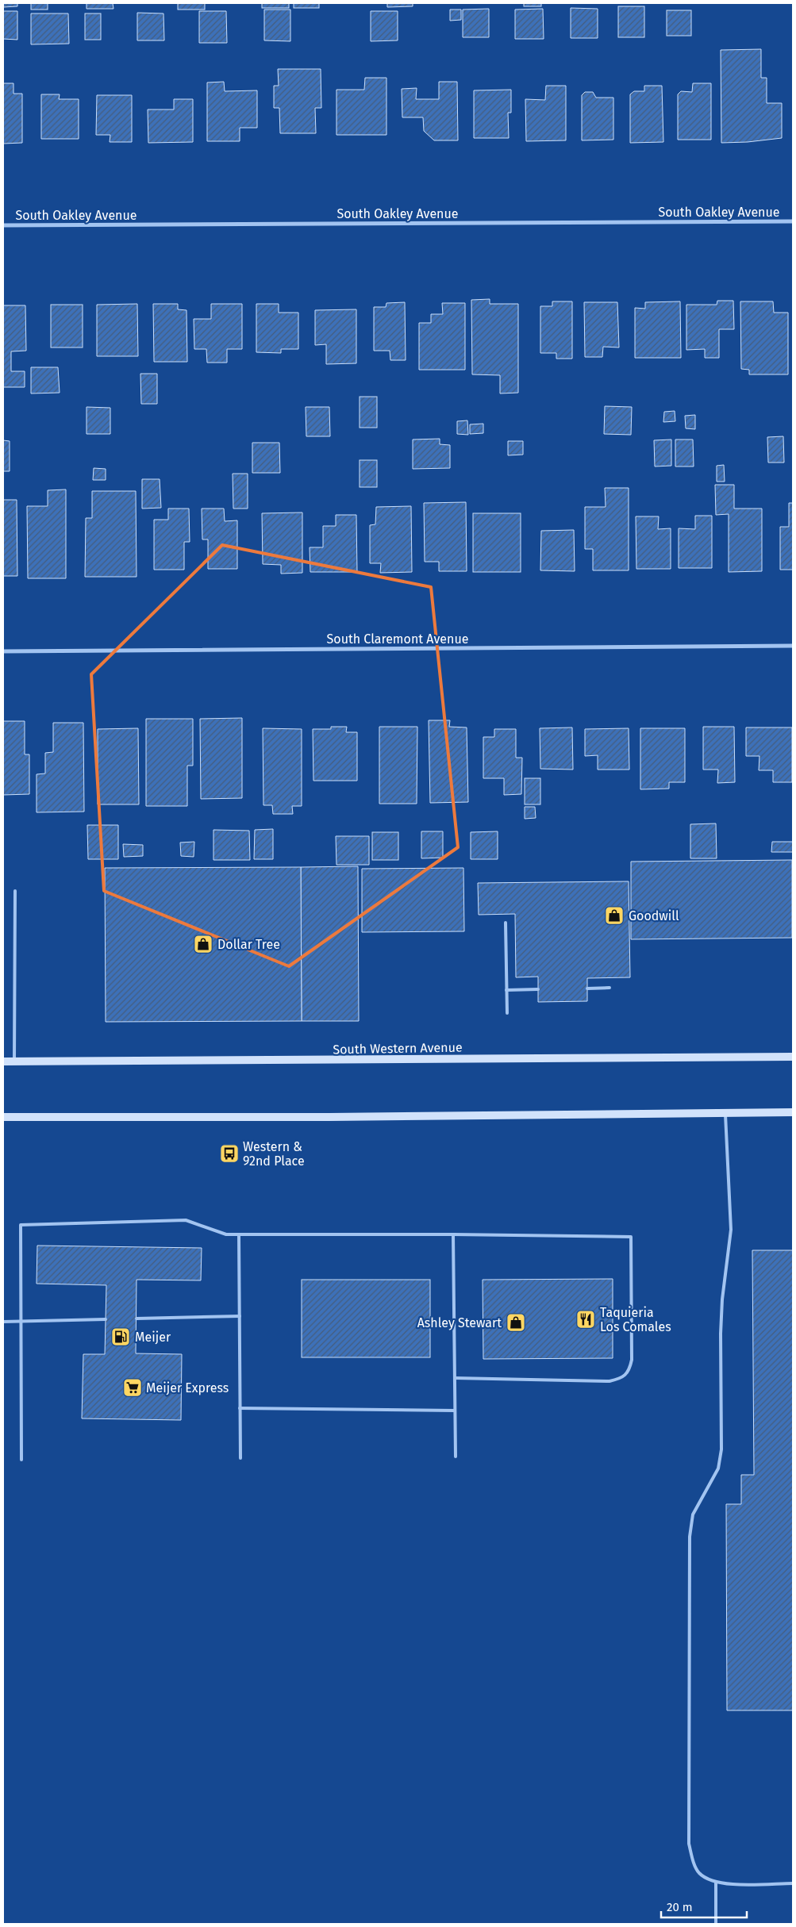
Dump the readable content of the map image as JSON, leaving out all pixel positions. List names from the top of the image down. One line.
{"streets":{"main road":["South Western Avenue"],"street":["South Oakley Avenue","South Claremont Avenue"]},"places":{"shop":["Goodwill","Dollar Tree","Ashley Stewart"],"bus stop":["Western & 92nd Place"],"restaurant":["Taquieria Los Comales"],"fuel station":["Meijer"],"supermarket":["Meijer Express"]},"scale_bar":"20 m"}
